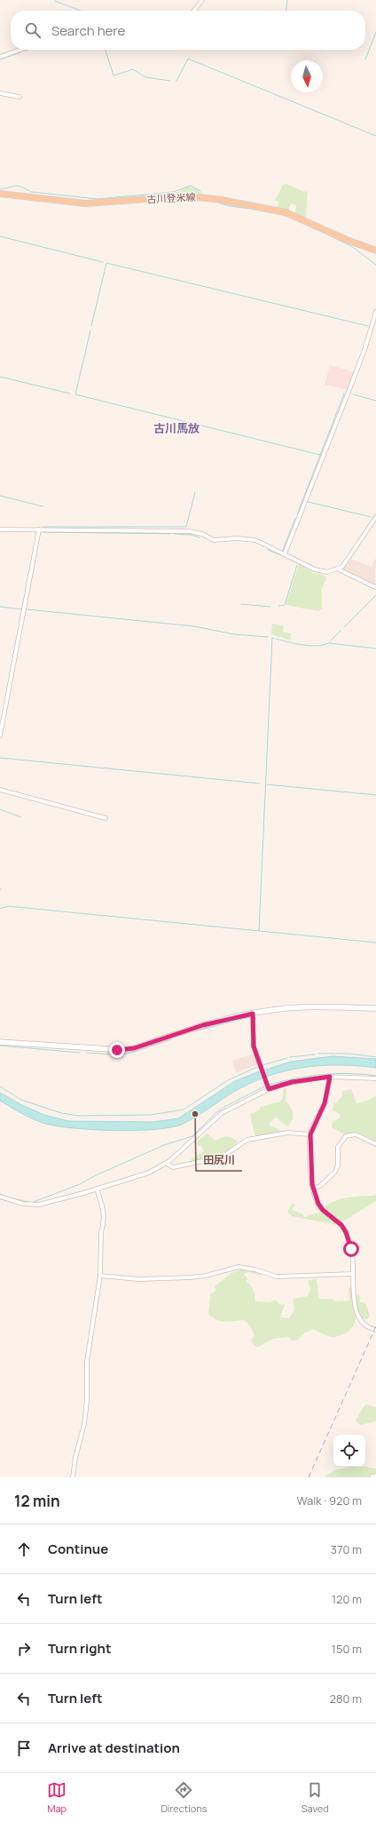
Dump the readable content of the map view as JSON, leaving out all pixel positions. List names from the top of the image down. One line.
{"streets":{"main road":["古川登米線"]},"districts":["古川馬放"],"places":["田尻川"],"north":"bottom","page":{"search":"Search here","heading":["12 min","Walk · 920 m"],"list":[["Continue","370 m"],["Turn left","120 m"],["Turn right","150 m"],["Turn left","280 m"],"Arrive at destination"],"nav":["Map","Directions","Saved"]}}
